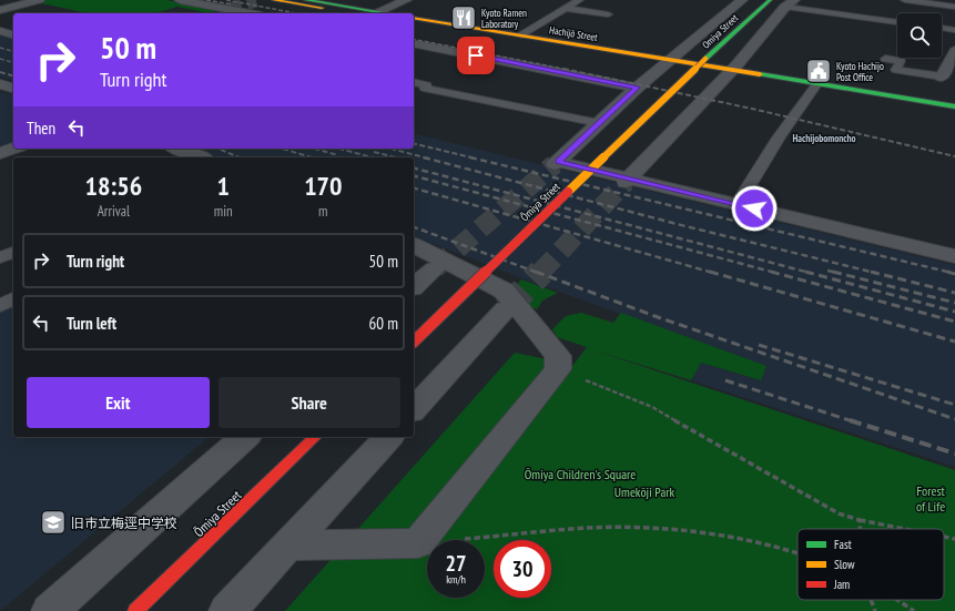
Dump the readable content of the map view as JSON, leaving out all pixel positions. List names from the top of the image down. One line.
{"streets":{"street":["Omiya Street","Hachijō Street","Ōmiya Street"]},"crossings":[["Omiya Street","Ōmiya Street"]],"districts":["Hachijobomoncho"],"parks":["Ōmiya Children's Square","Forest of Life","Umekōji Park"],"places":{"restaurant":["Kyoto Ramen Laboratory"],"public building":["Kyoto Hachijo Post Office"],"school or university":["旧市立梅逕中学校"]},"legend":["Fast","Slow","Jam"],"page":{"turn":["50 m","Turn right"],"then":"Then","eta":["18:56","Arrival","1","min","170","m"],"list":[{"name":"Turn right","value":"50 m"},{"name":"Turn left","value":"60 m"}],"buttons":["Exit","Share"],"speed":"27 km/h","limit":"30"}}
